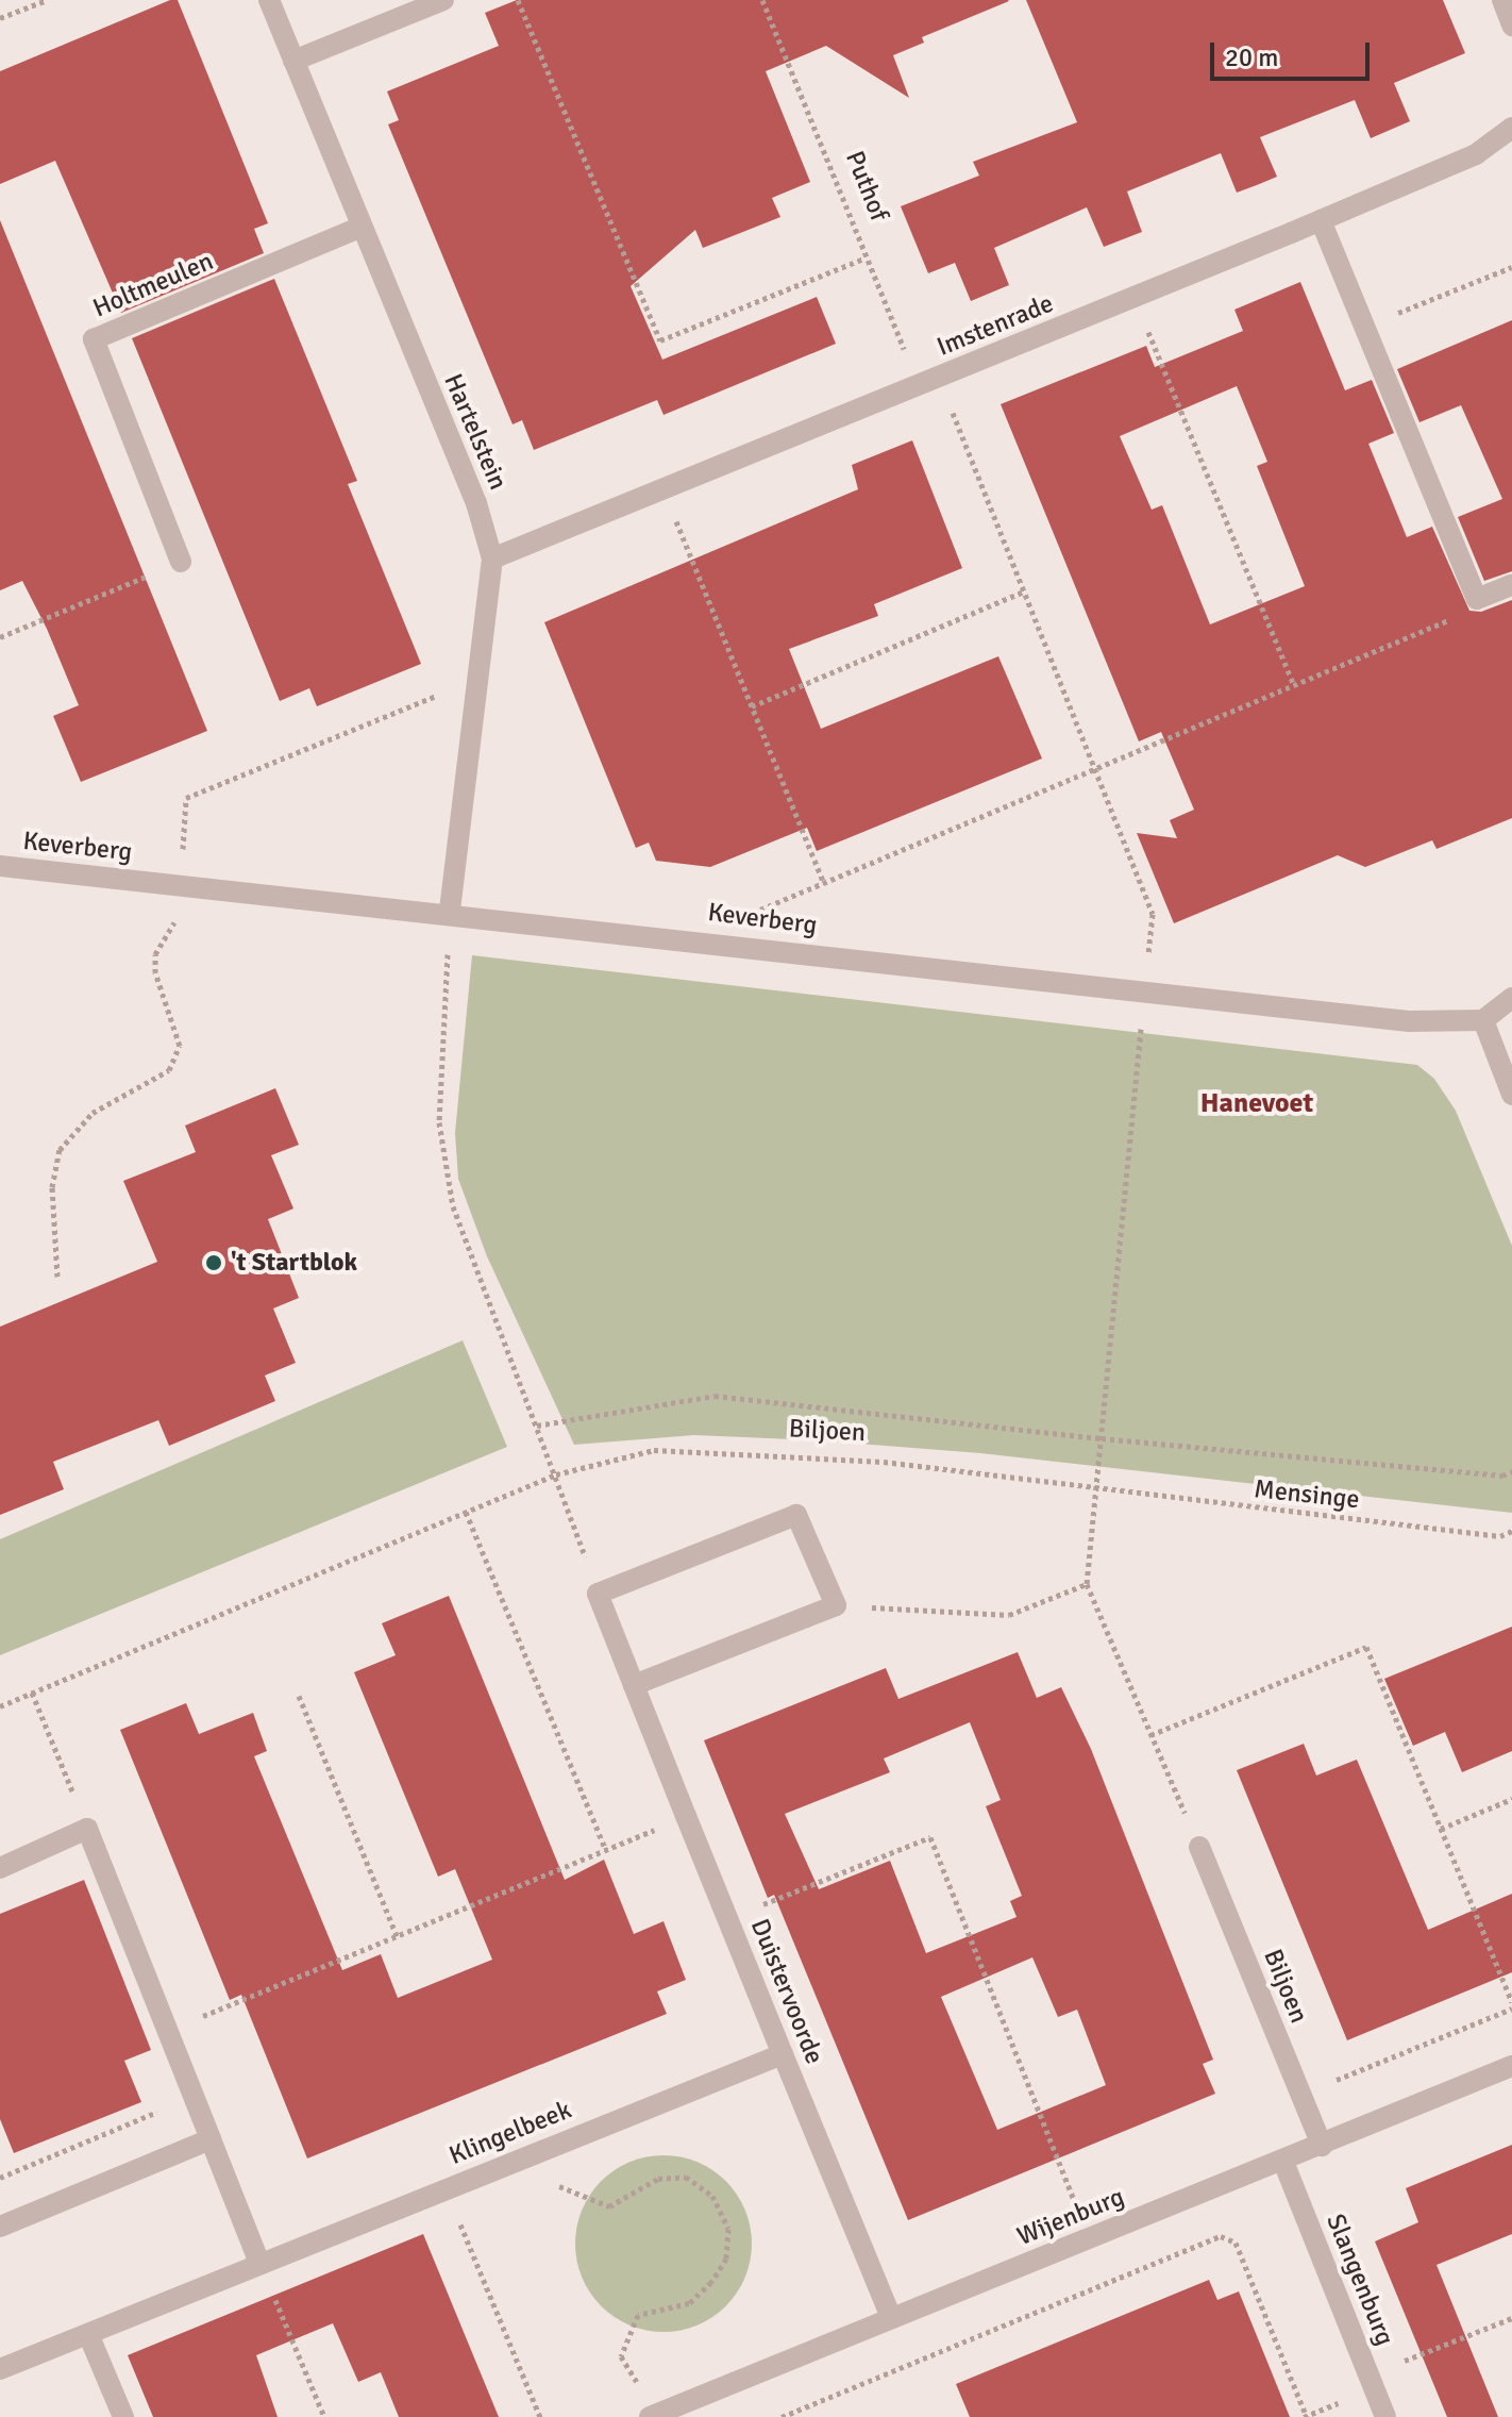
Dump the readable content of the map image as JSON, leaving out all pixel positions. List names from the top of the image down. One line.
{"streets":{"street":["Holtmeulen","Imstenrade","Hartelstein","Keverberg","Biljoen","Duistervoorde","Klingelbeek","Wijenburg","Slangenburg"],"path":["Puthof","Mensinge"]},"crossings":[["Puthof","Imstenrade"],["Holtmeulen","Hartelstein"],["Imstenrade","Hartelstein"],["Hartelstein","Keverberg"],["Biljoen","Mensinge"],["Biljoen","Wijenburg"],["Duistervoorde","Klingelbeek"],["Duistervoorde","Wijenburg"],["Wijenburg","Slangenburg"]],"districts":["Hanevoet"],"places":["'t Startblok"],"scale_bar":"20 m"}
